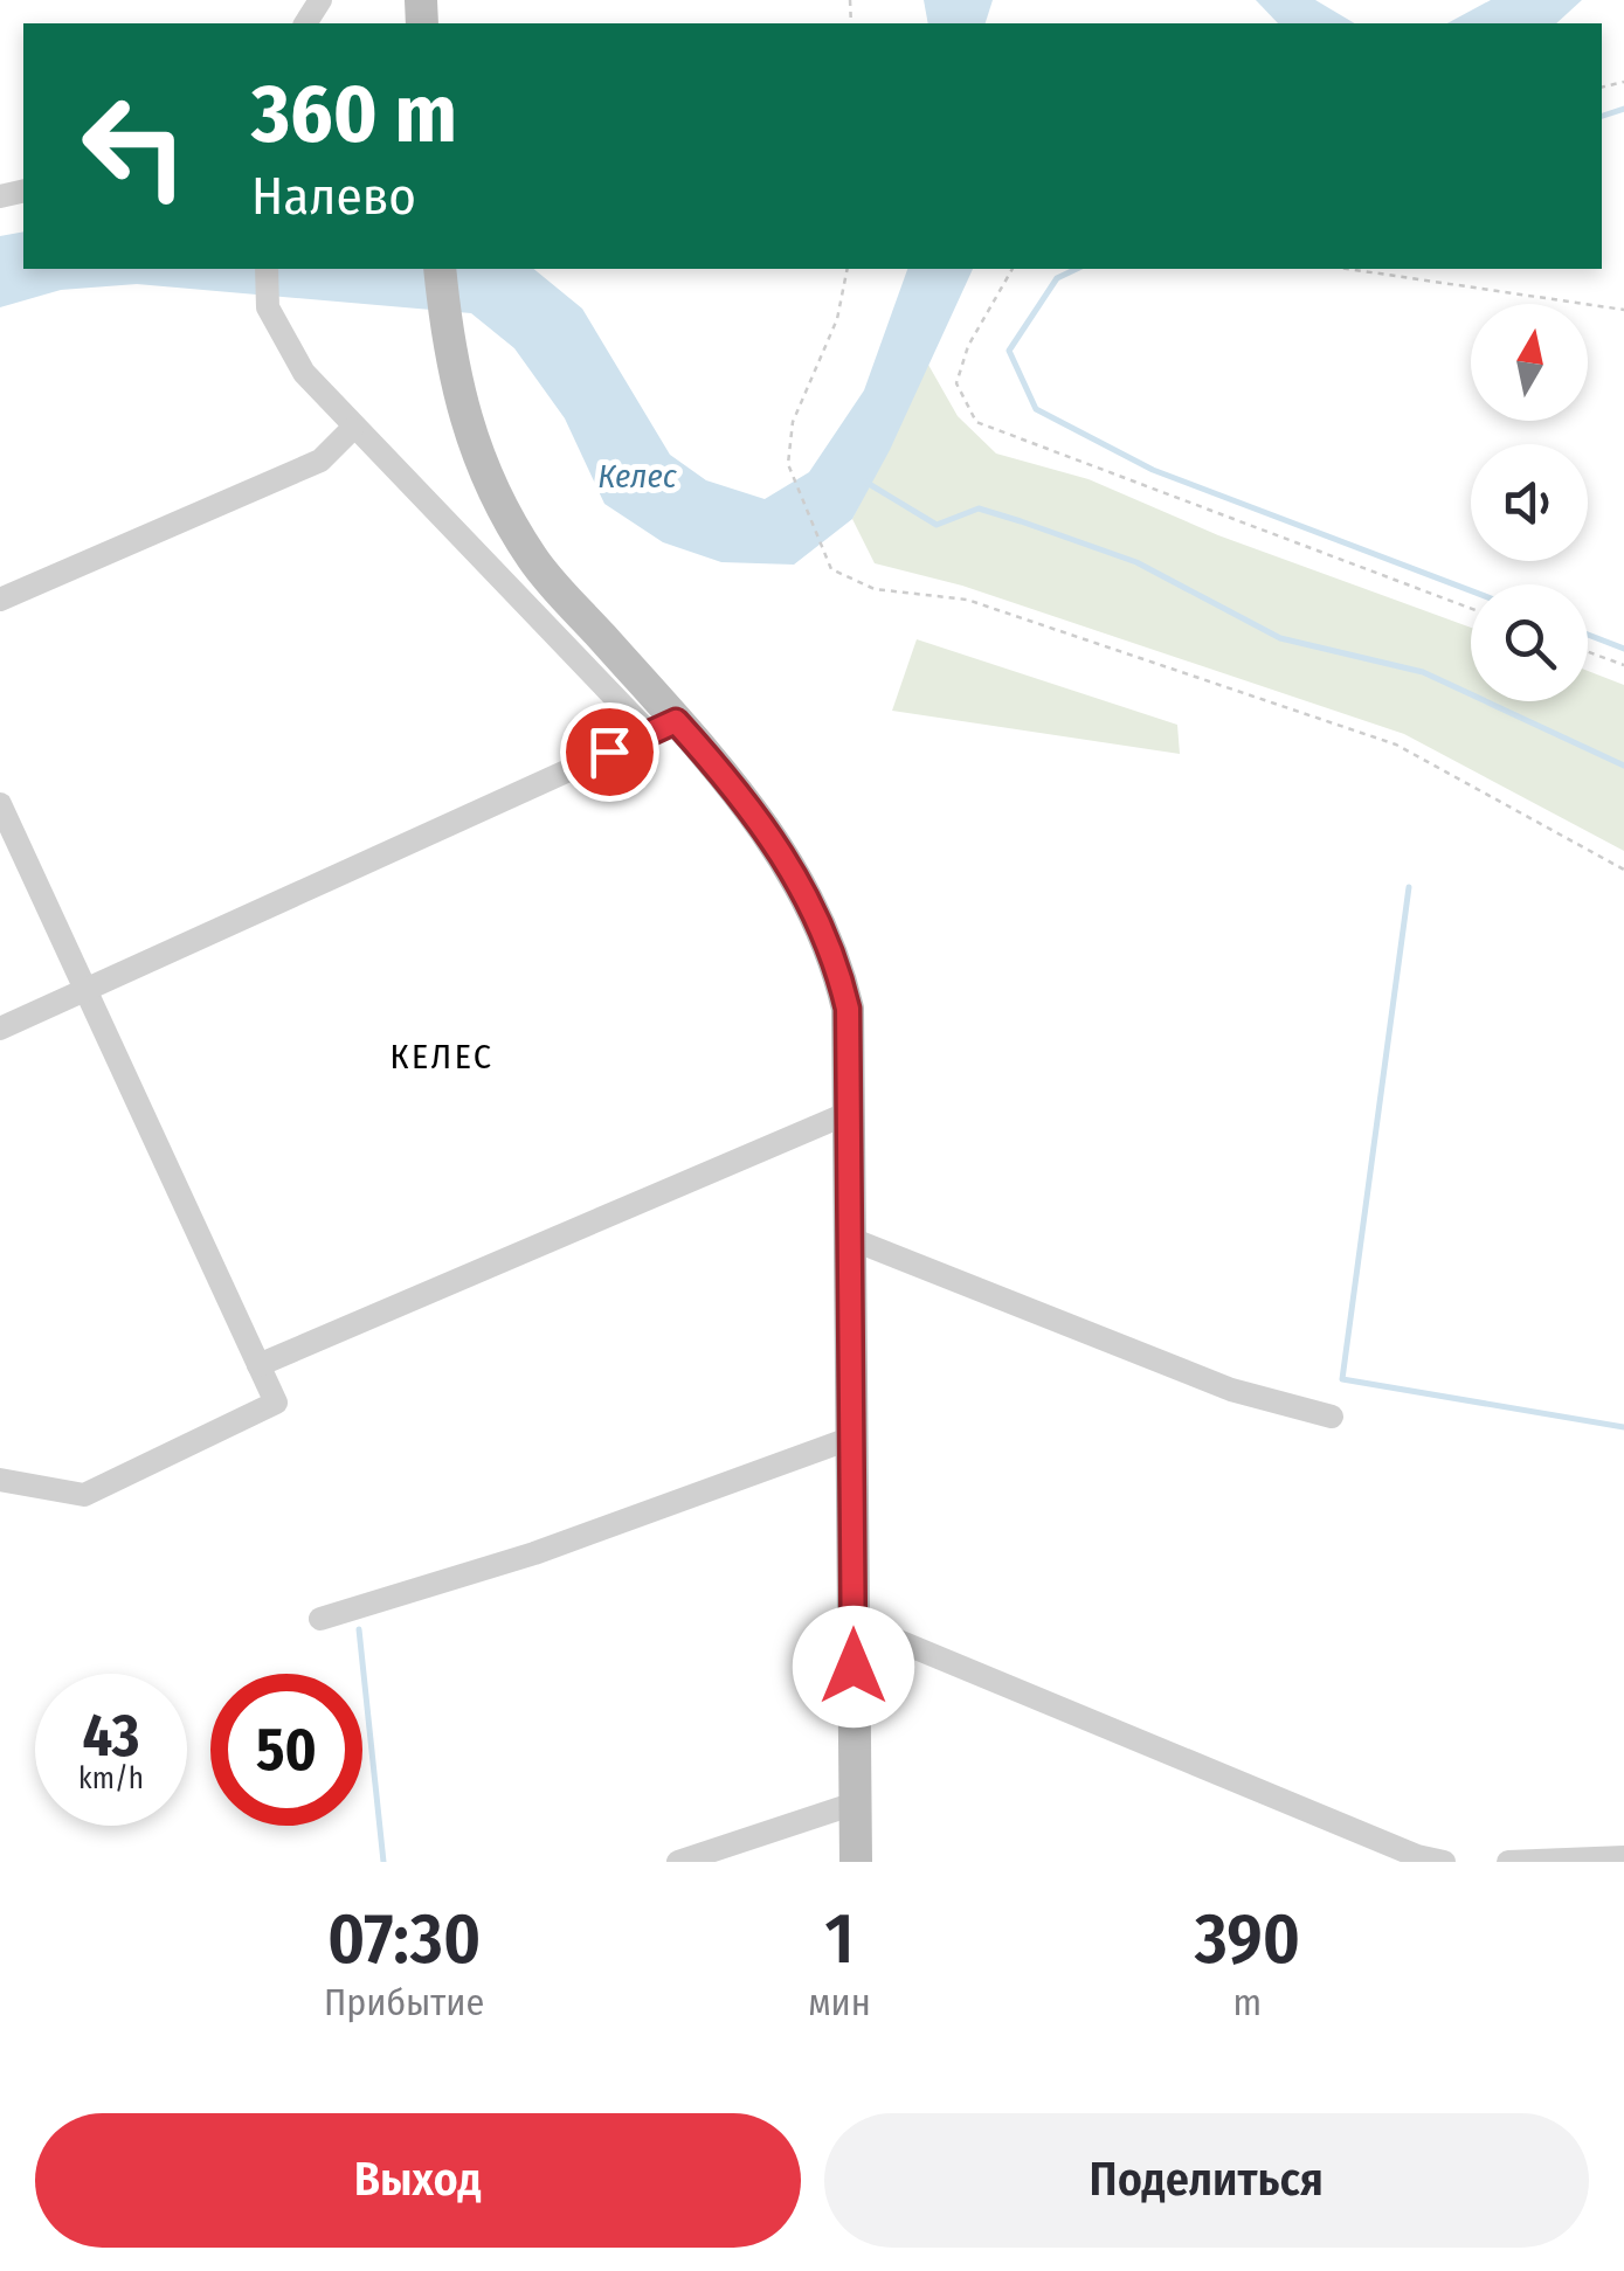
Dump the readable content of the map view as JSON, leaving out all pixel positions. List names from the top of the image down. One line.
{"districts":["КЕЛЕС"],"water":["Келес"],"north":"top","page":{"turn":["360 m","Налево"],"speed":"43 km/h","limit":"50","eta":["07:30","Прибытие","1","мин","390","m"],"buttons":["Выход","Поделиться"]}}
